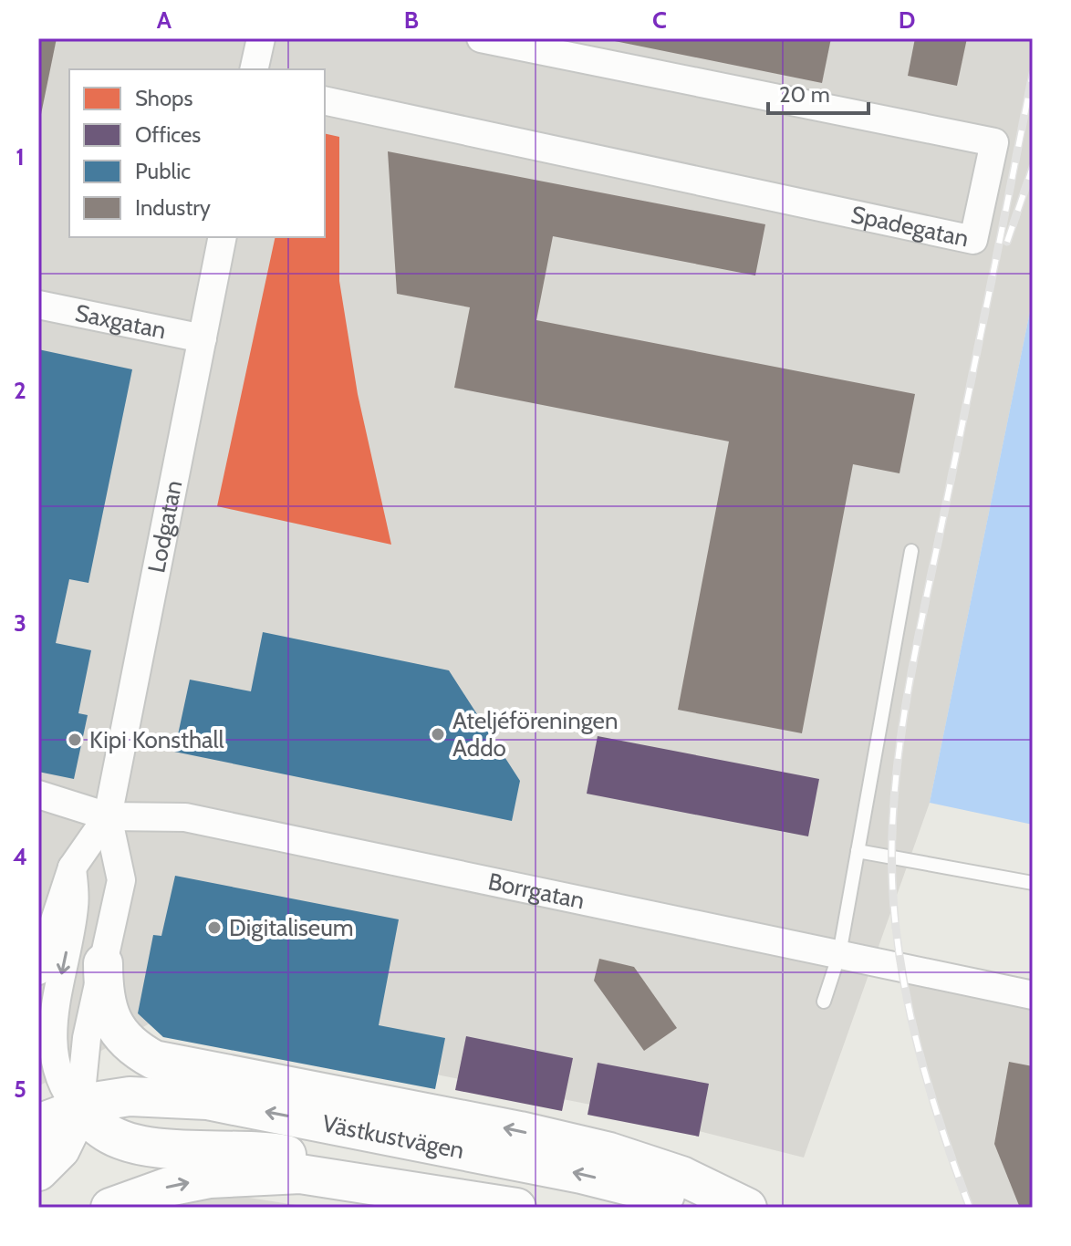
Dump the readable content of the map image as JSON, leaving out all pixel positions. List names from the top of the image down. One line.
{"streets":{"main road":["Västkustvägen"],"street":["Spadegatan","Saxgatan","Lodgatan","Borrgatan"]},"crossings":[["Saxgatan","Lodgatan"],["Lodgatan","Borrgatan"],["Lodgatan","Västkustvägen"]],"places":["Ateljéföreningen Addo","Kipi Konsthall","Digitaliseum"],"legend":["Shops","Offices","Public","Industry"],"scale_bar":"20 m","grid":{"columns":["A","B","C","D"],"rows":["1","2","3","4","5"]}}
